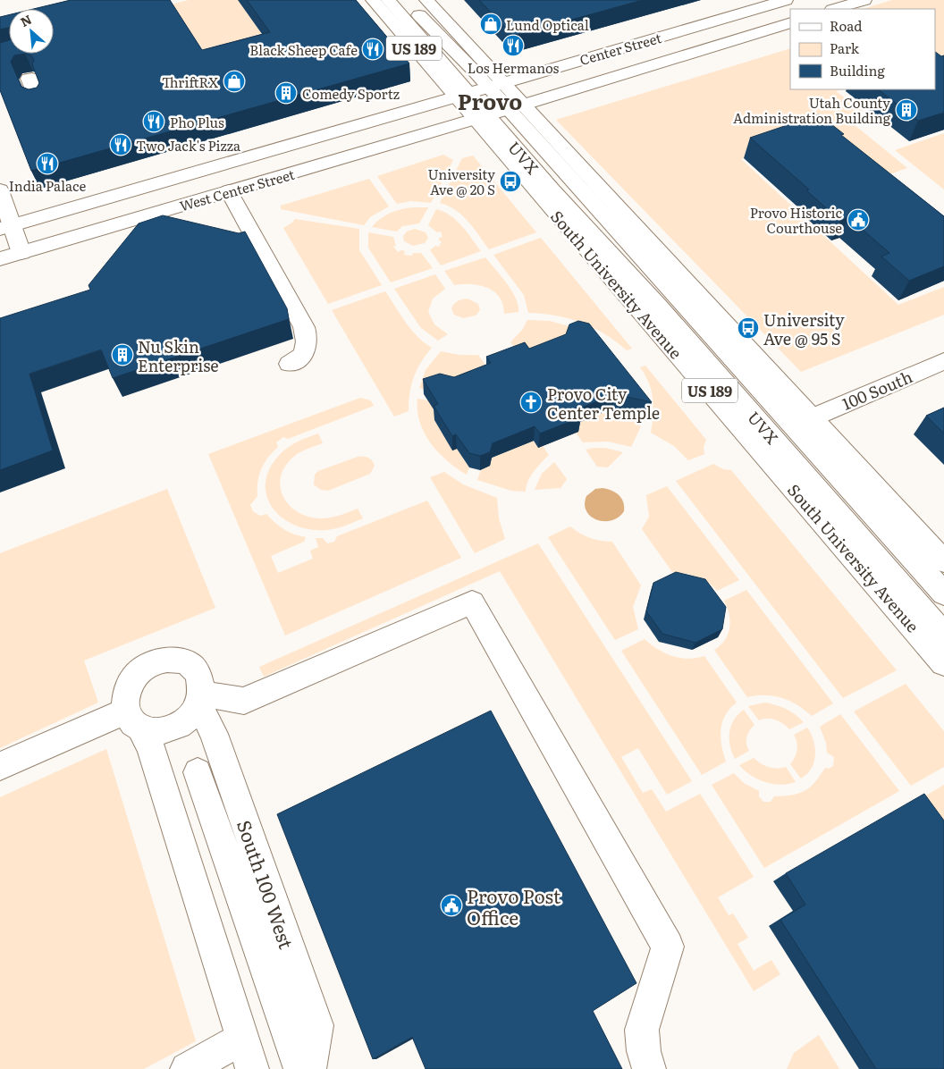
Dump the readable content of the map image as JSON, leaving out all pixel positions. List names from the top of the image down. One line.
{"streets":{"main road":["US 189","Center Street","UVX","West Center Street","South University Avenue","100 South","South 100 West"]},"crossings":[["US 189","Center Street"],["US 189","UVX"],["US 189","West Center Street"],["US 189","South University Avenue"],["US 189","100 South"],["Center Street","UVX"],["Center Street","West Center Street"],["Center Street","South University Avenue"],["UVX","West Center Street"],["UVX","South University Avenue"],["West Center Street","South University Avenue"]],"districts":["Provo"],"places":{"shop":["Lund Optical","ThriftRX"],"restaurant":["Los Hermanos","Black Sheep Cafe","Pho Plus","Two Jack's Pizza","India Palace"],"building":["Comedy Sportz","Utah County Administration Building","Nu Skin Enterprise"],"bus stop":["University Ave @ 20 S","University Ave @ 95 S"],"public building":["Provo Historic Courthouse","Provo Post Office"],"church":["Provo City Center Temple"]},"legend":["Road","Park","Building"],"north":"top left"}
